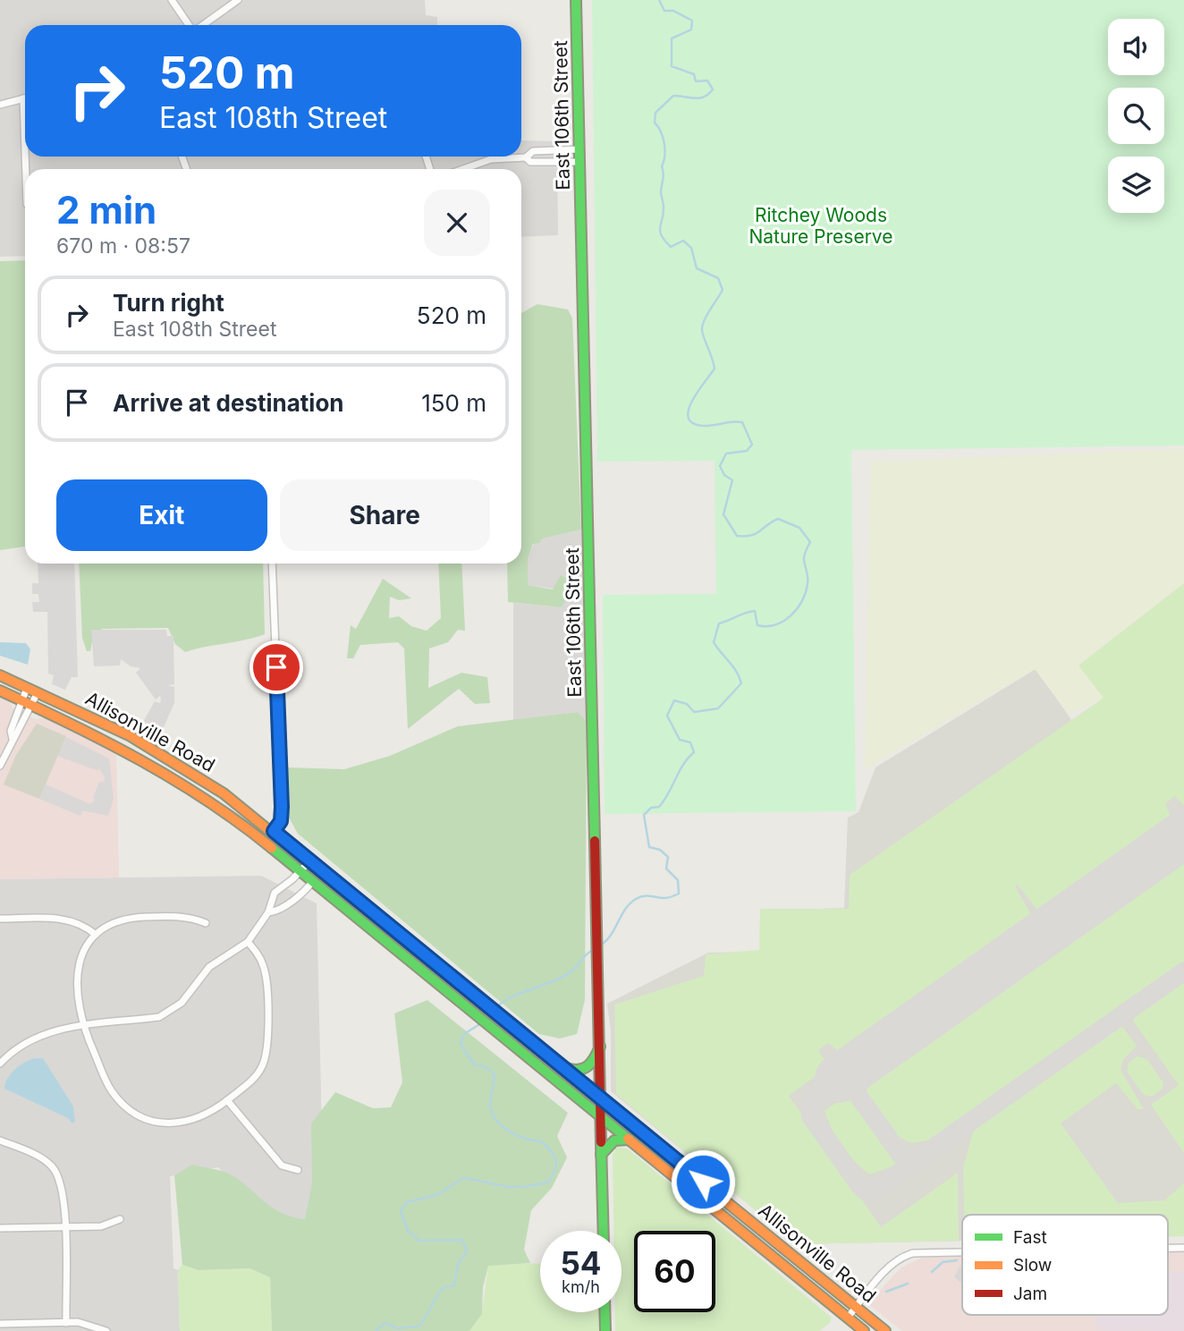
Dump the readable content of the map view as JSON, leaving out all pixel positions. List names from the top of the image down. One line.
{"streets":{"main road":["East 106th Street","Allisonville Road"]},"crossings":[["East 106th Street","Allisonville Road"]],"parks":["Ritchey Woods Nature Preserve"],"legend":["Fast","Slow","Jam"],"page":{"turn":["520 m","East 108th Street"],"heading":["2 min","670 m · 08:57"],"list":[{"name":"Turn right","note":"East 108th Street","value":"520 m"},{"name":"Arrive at destination","value":"150 m"}],"buttons":["Exit","Share"],"speed":"54 km/h","limit":"60"}}
